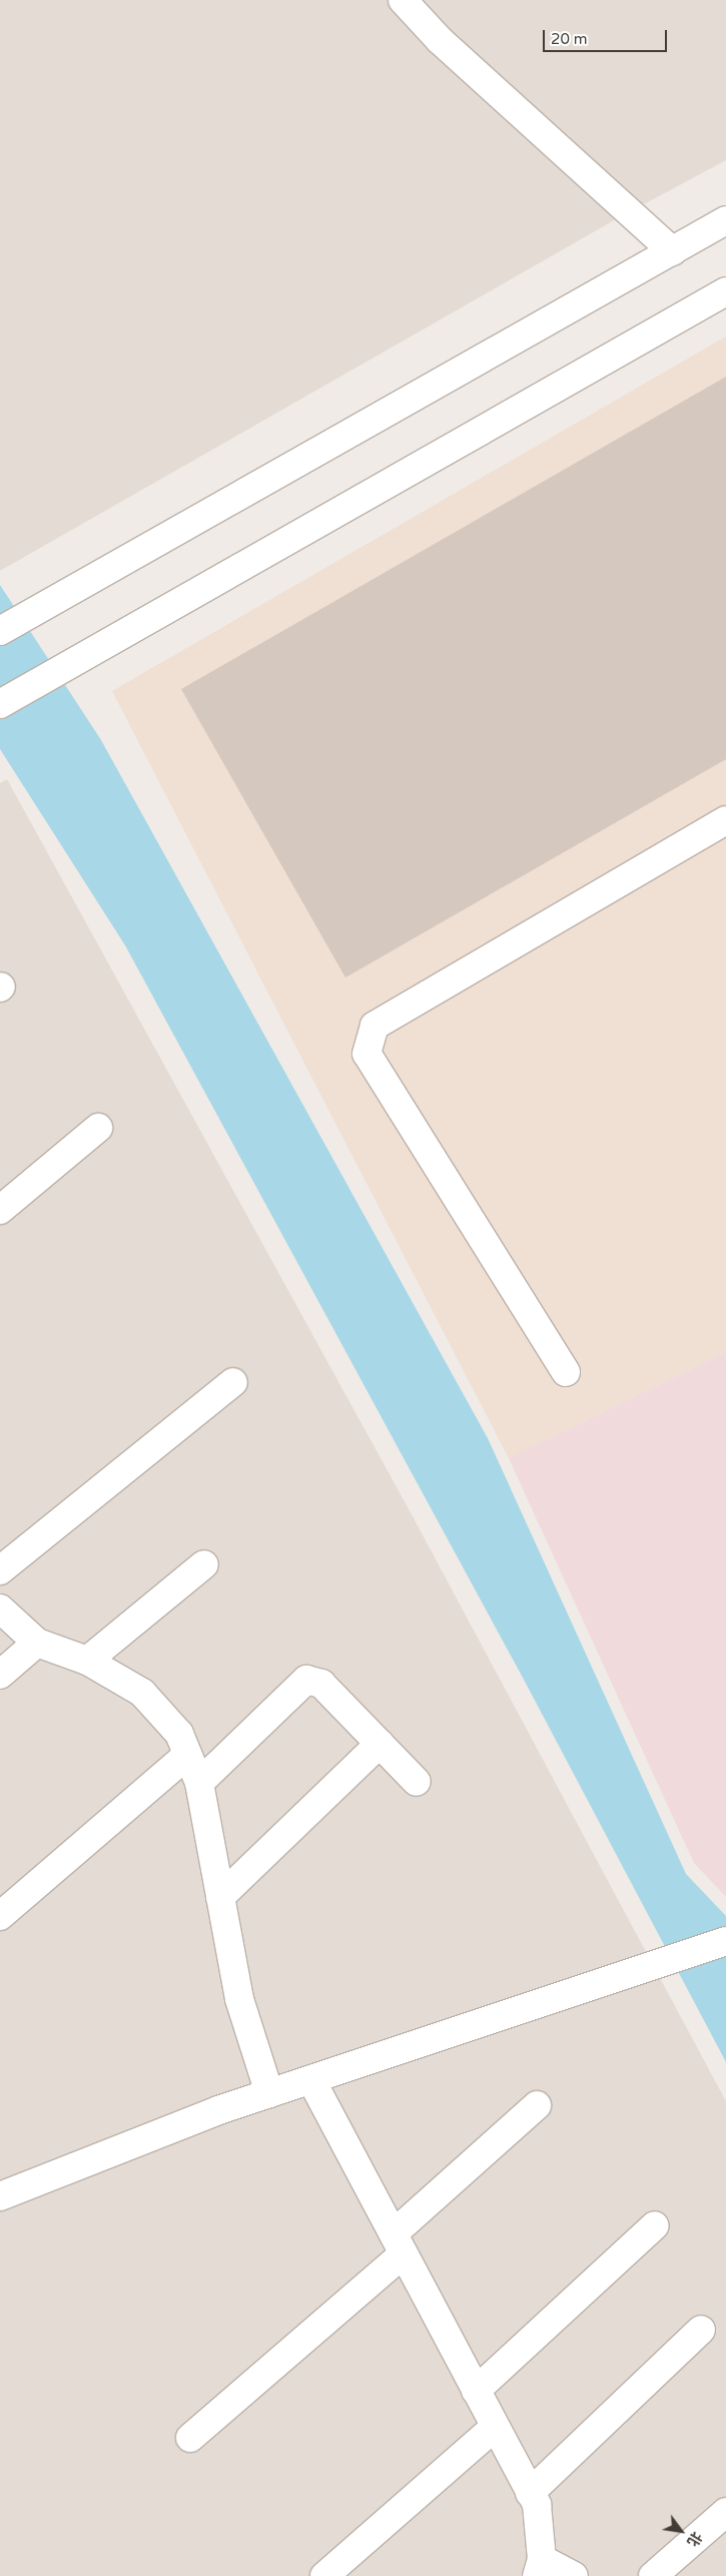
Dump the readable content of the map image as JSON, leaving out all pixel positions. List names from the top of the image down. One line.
{"scale_bar":"20 m","north":"bottom right"}
